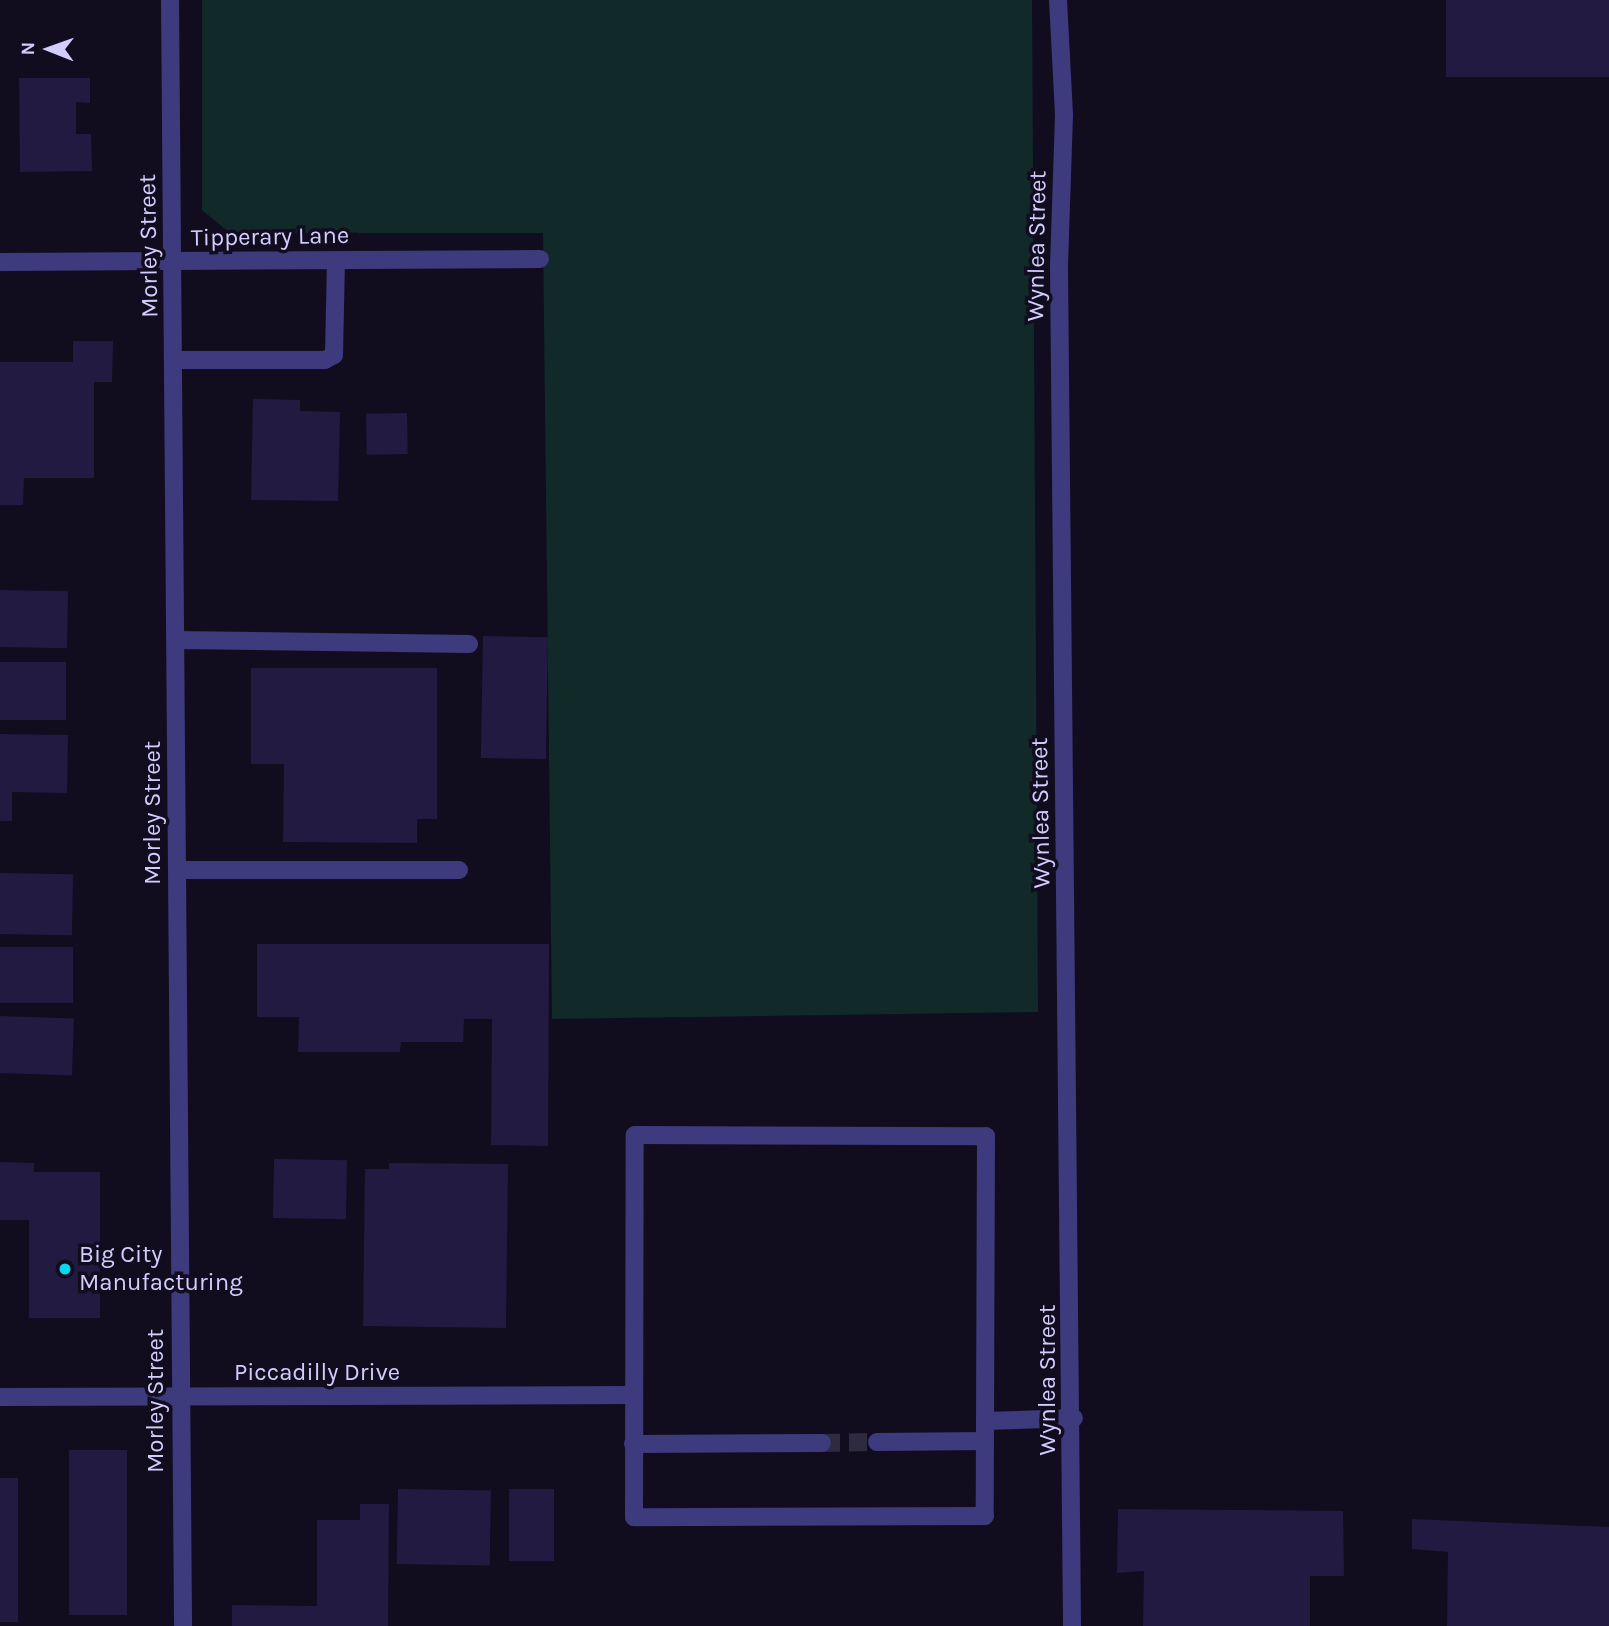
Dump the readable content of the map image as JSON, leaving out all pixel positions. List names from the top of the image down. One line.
{"streets":{"street":["Tipperary Lane","Morley Street","Wynlea Street","Piccadilly Drive"]},"crossings":[["Tipperary Lane","Morley Street"],["Morley Street","Piccadilly Drive"]],"places":["Big City Manufacturing"],"north":"left"}
